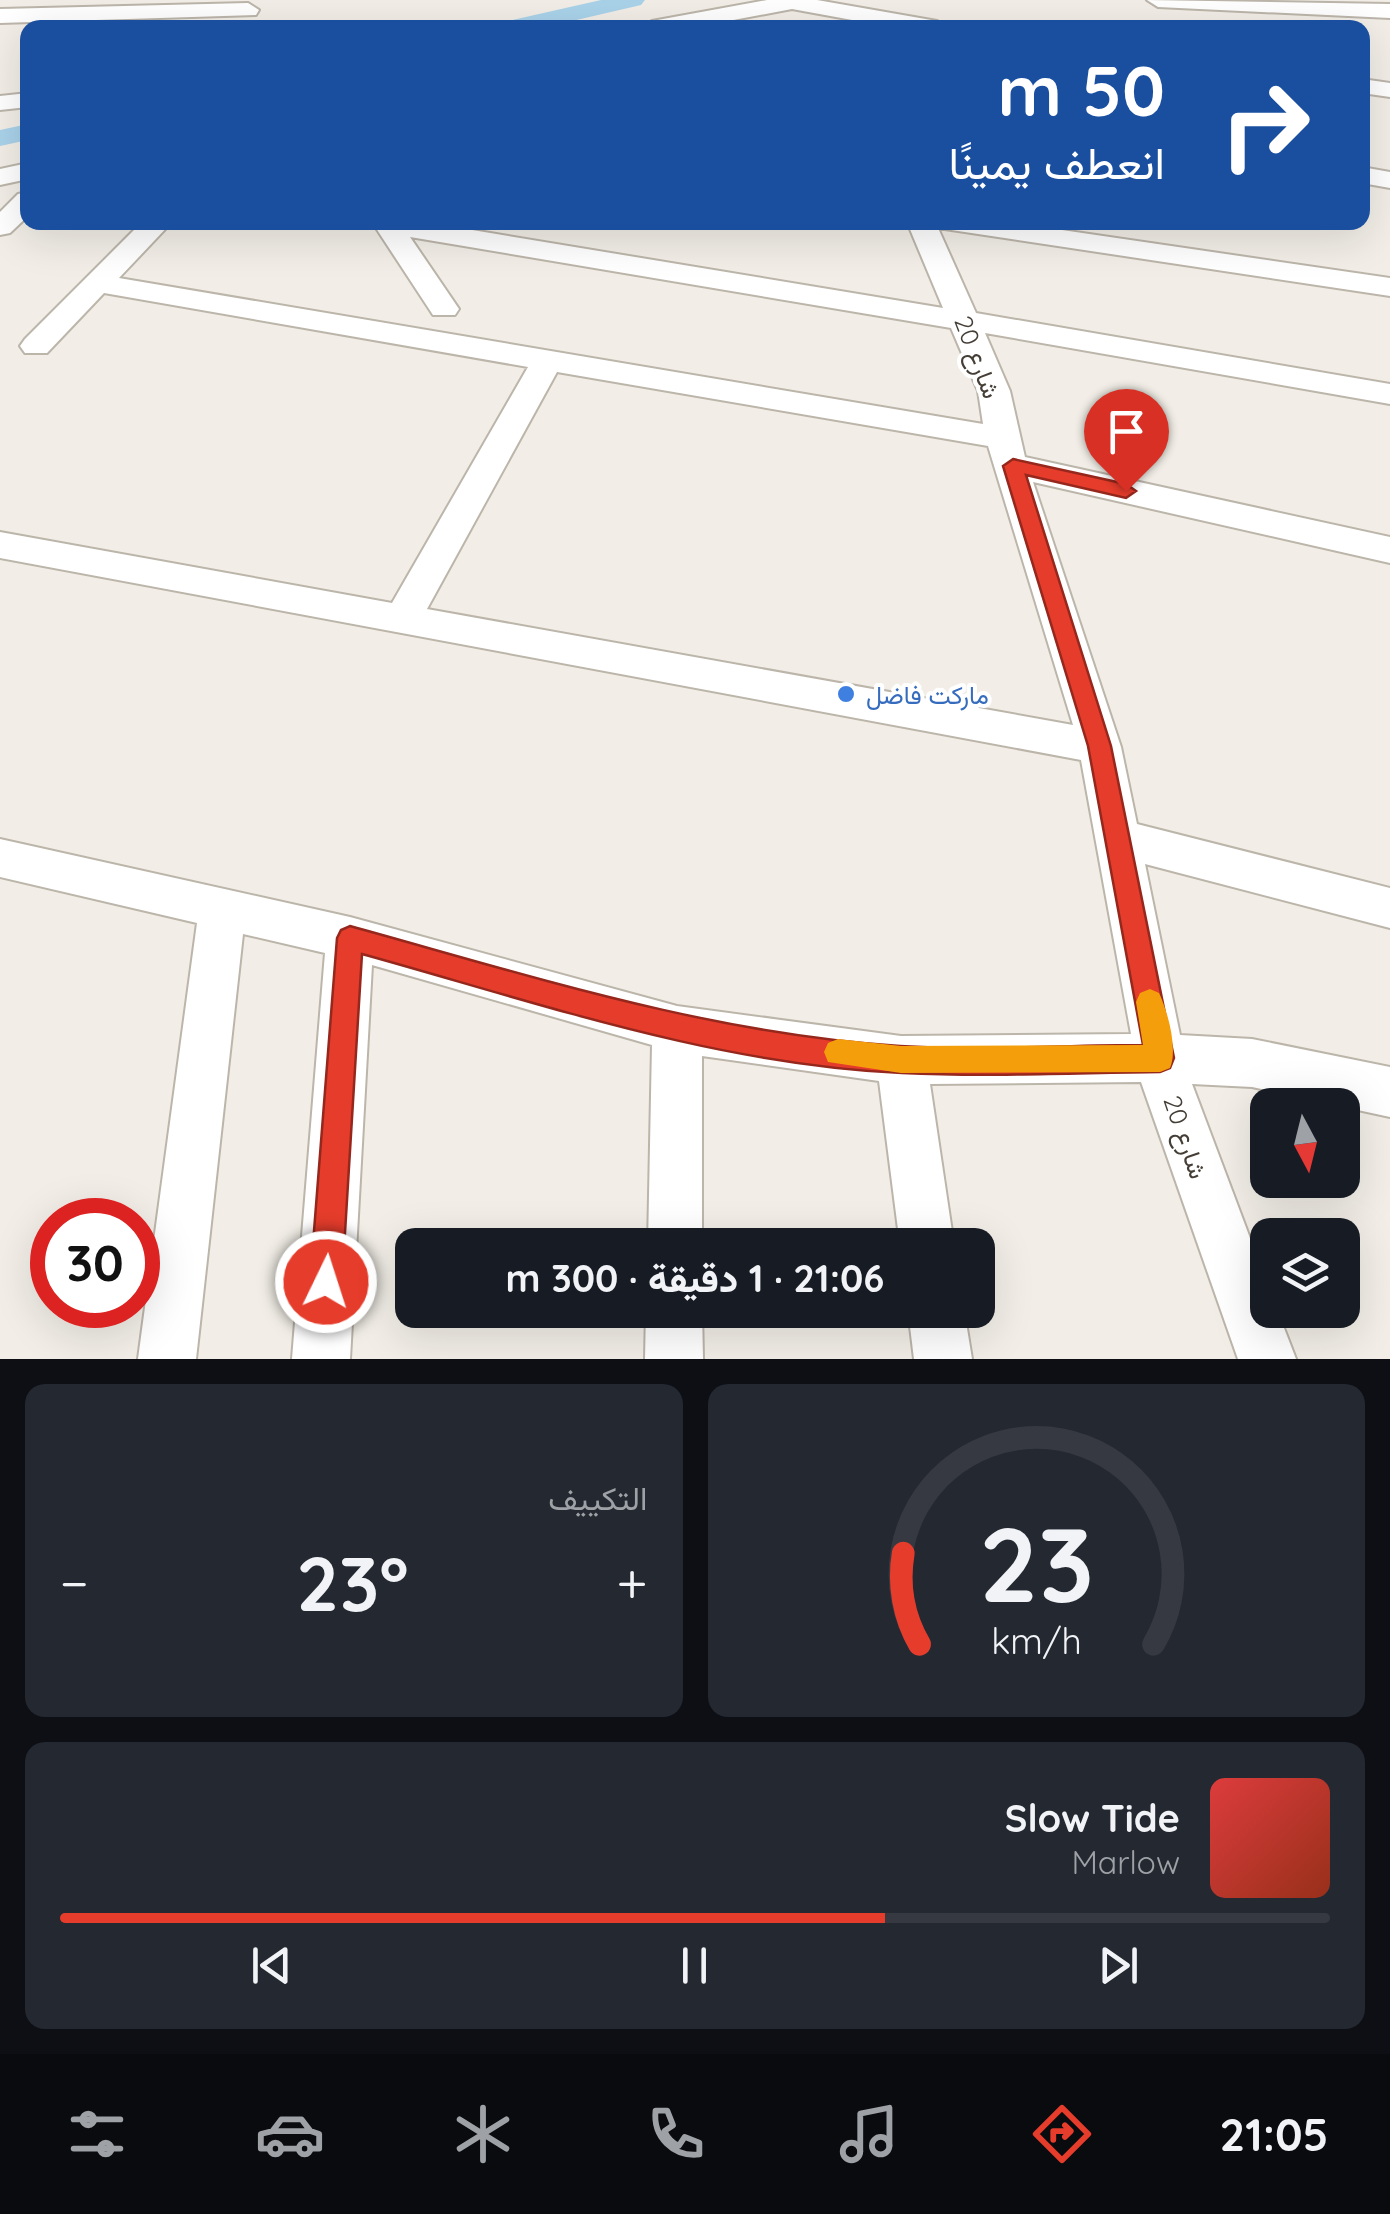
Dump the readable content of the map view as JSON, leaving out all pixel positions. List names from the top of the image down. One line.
{"streets":{"street":["شارع 20"]},"places":["ماركت فاضل"],"north":"bottom","page":{"turn":["50 m","انعطف يمينًا"],"limit":"30","trip":"21:06 · 1 دقيقة · 300 m","tile":"التكييف","heat":["−","23°","+"],"song":["Slow Tide","Marlow"],"tabs":"21:05","gauge":["23","km/h"]}}
